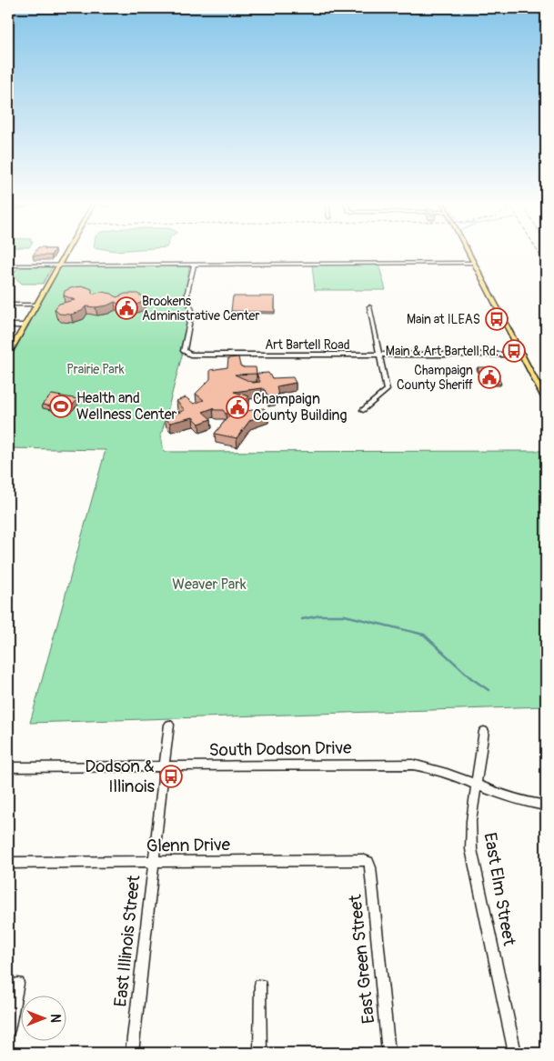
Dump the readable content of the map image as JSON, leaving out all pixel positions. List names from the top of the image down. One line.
{"streets":{"street":["Art Bartell Road","South Dodson Drive","Glenn Drive","East Elm Street","East Illinois Street","East Green Street"]},"crossings":[["South Dodson Drive","East Elm Street"],["South Dodson Drive","East Illinois Street"],["Glenn Drive","East Illinois Street"],["Glenn Drive","East Green Street"]],"parks":["Prairie Park","Weaver Park"],"places":{"public building":["Brookens Administrative Center","Champaign County Sheriff","Champaign County Building"],"bus stop":["Main at ILEAS","Main & Art Bartell Rd.","Dodson & Illinois"],"sports":["Health and Wellness Center"]},"north":"right"}
